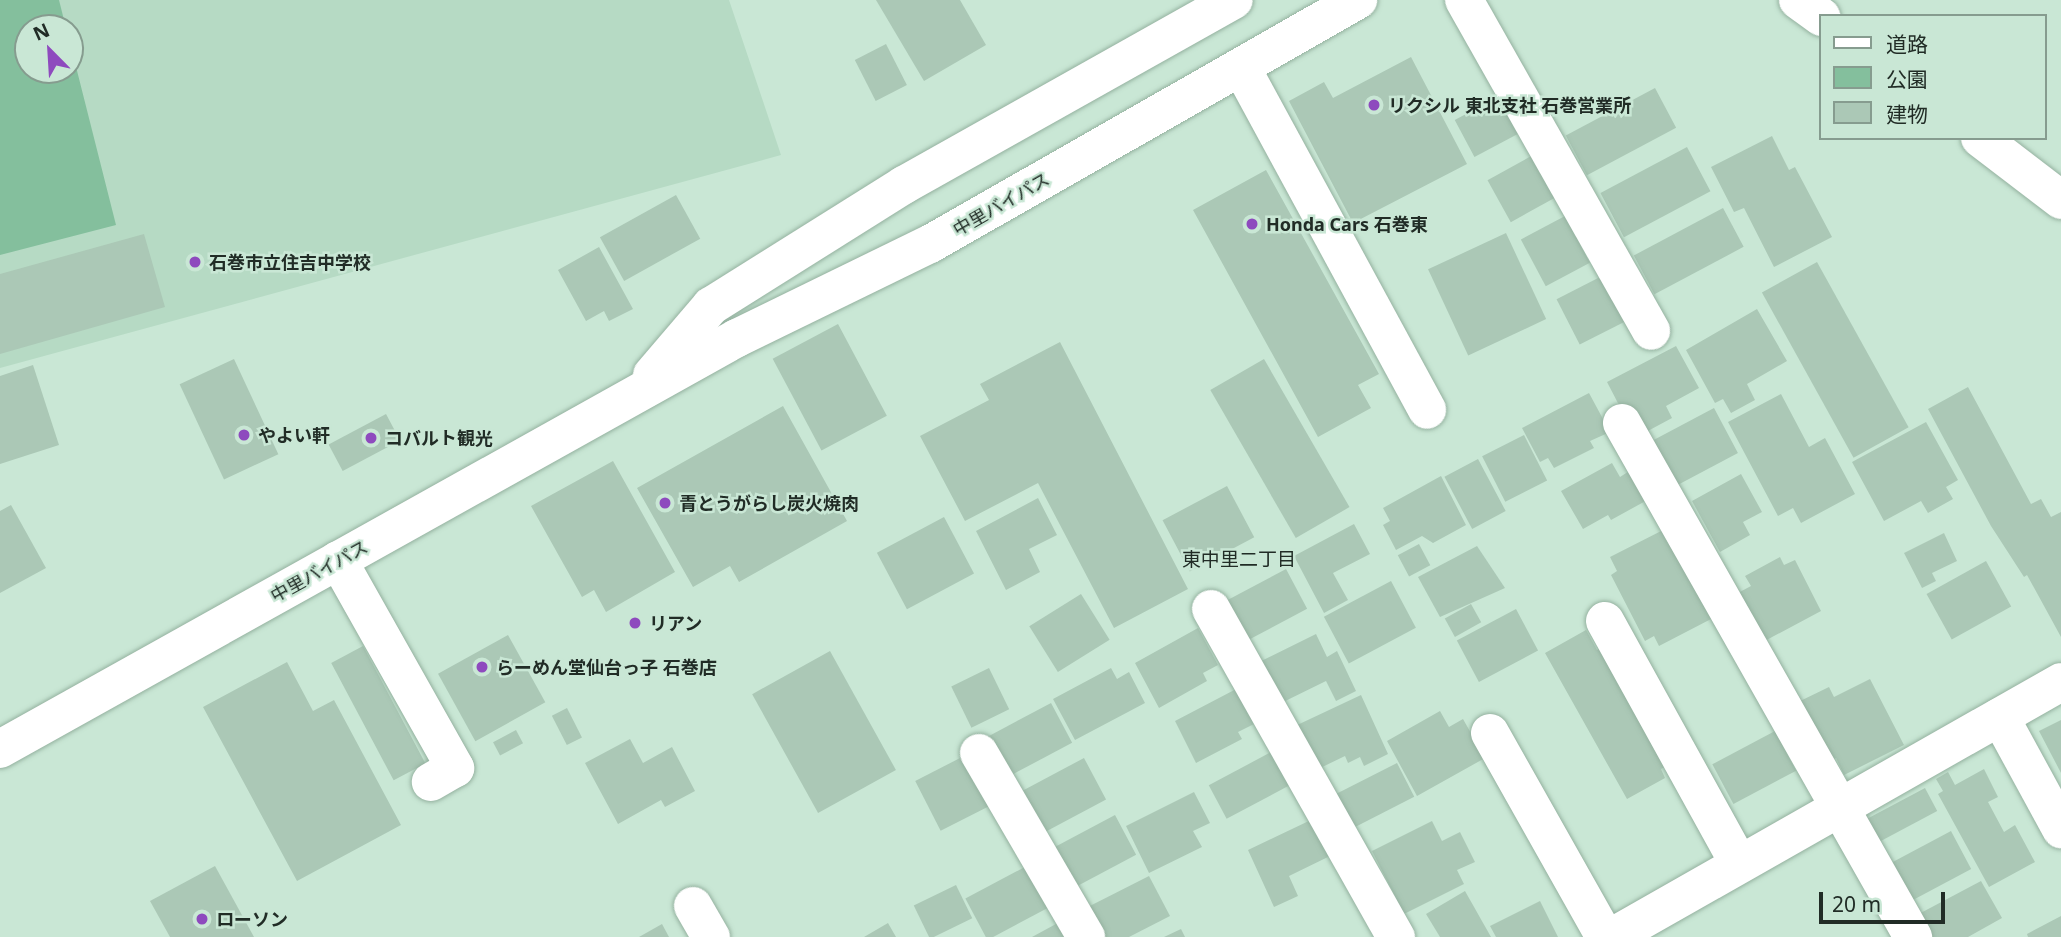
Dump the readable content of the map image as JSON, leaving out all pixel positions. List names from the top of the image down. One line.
{"streets":{"street":["中里バイパス"]},"districts":["東中里二丁目"],"places":["リクシル 東北支社 石巻営業所","Honda Cars 石巻東","石巻市立住吉中学校","やよい軒","コバルト観光","青とうがらし炭火焼肉","リアン","らーめん堂仙台っ子 石巻店","ローソン"],"legend":["道路","公園","建物"],"scale_bar":"20 m","north":"top left"}
